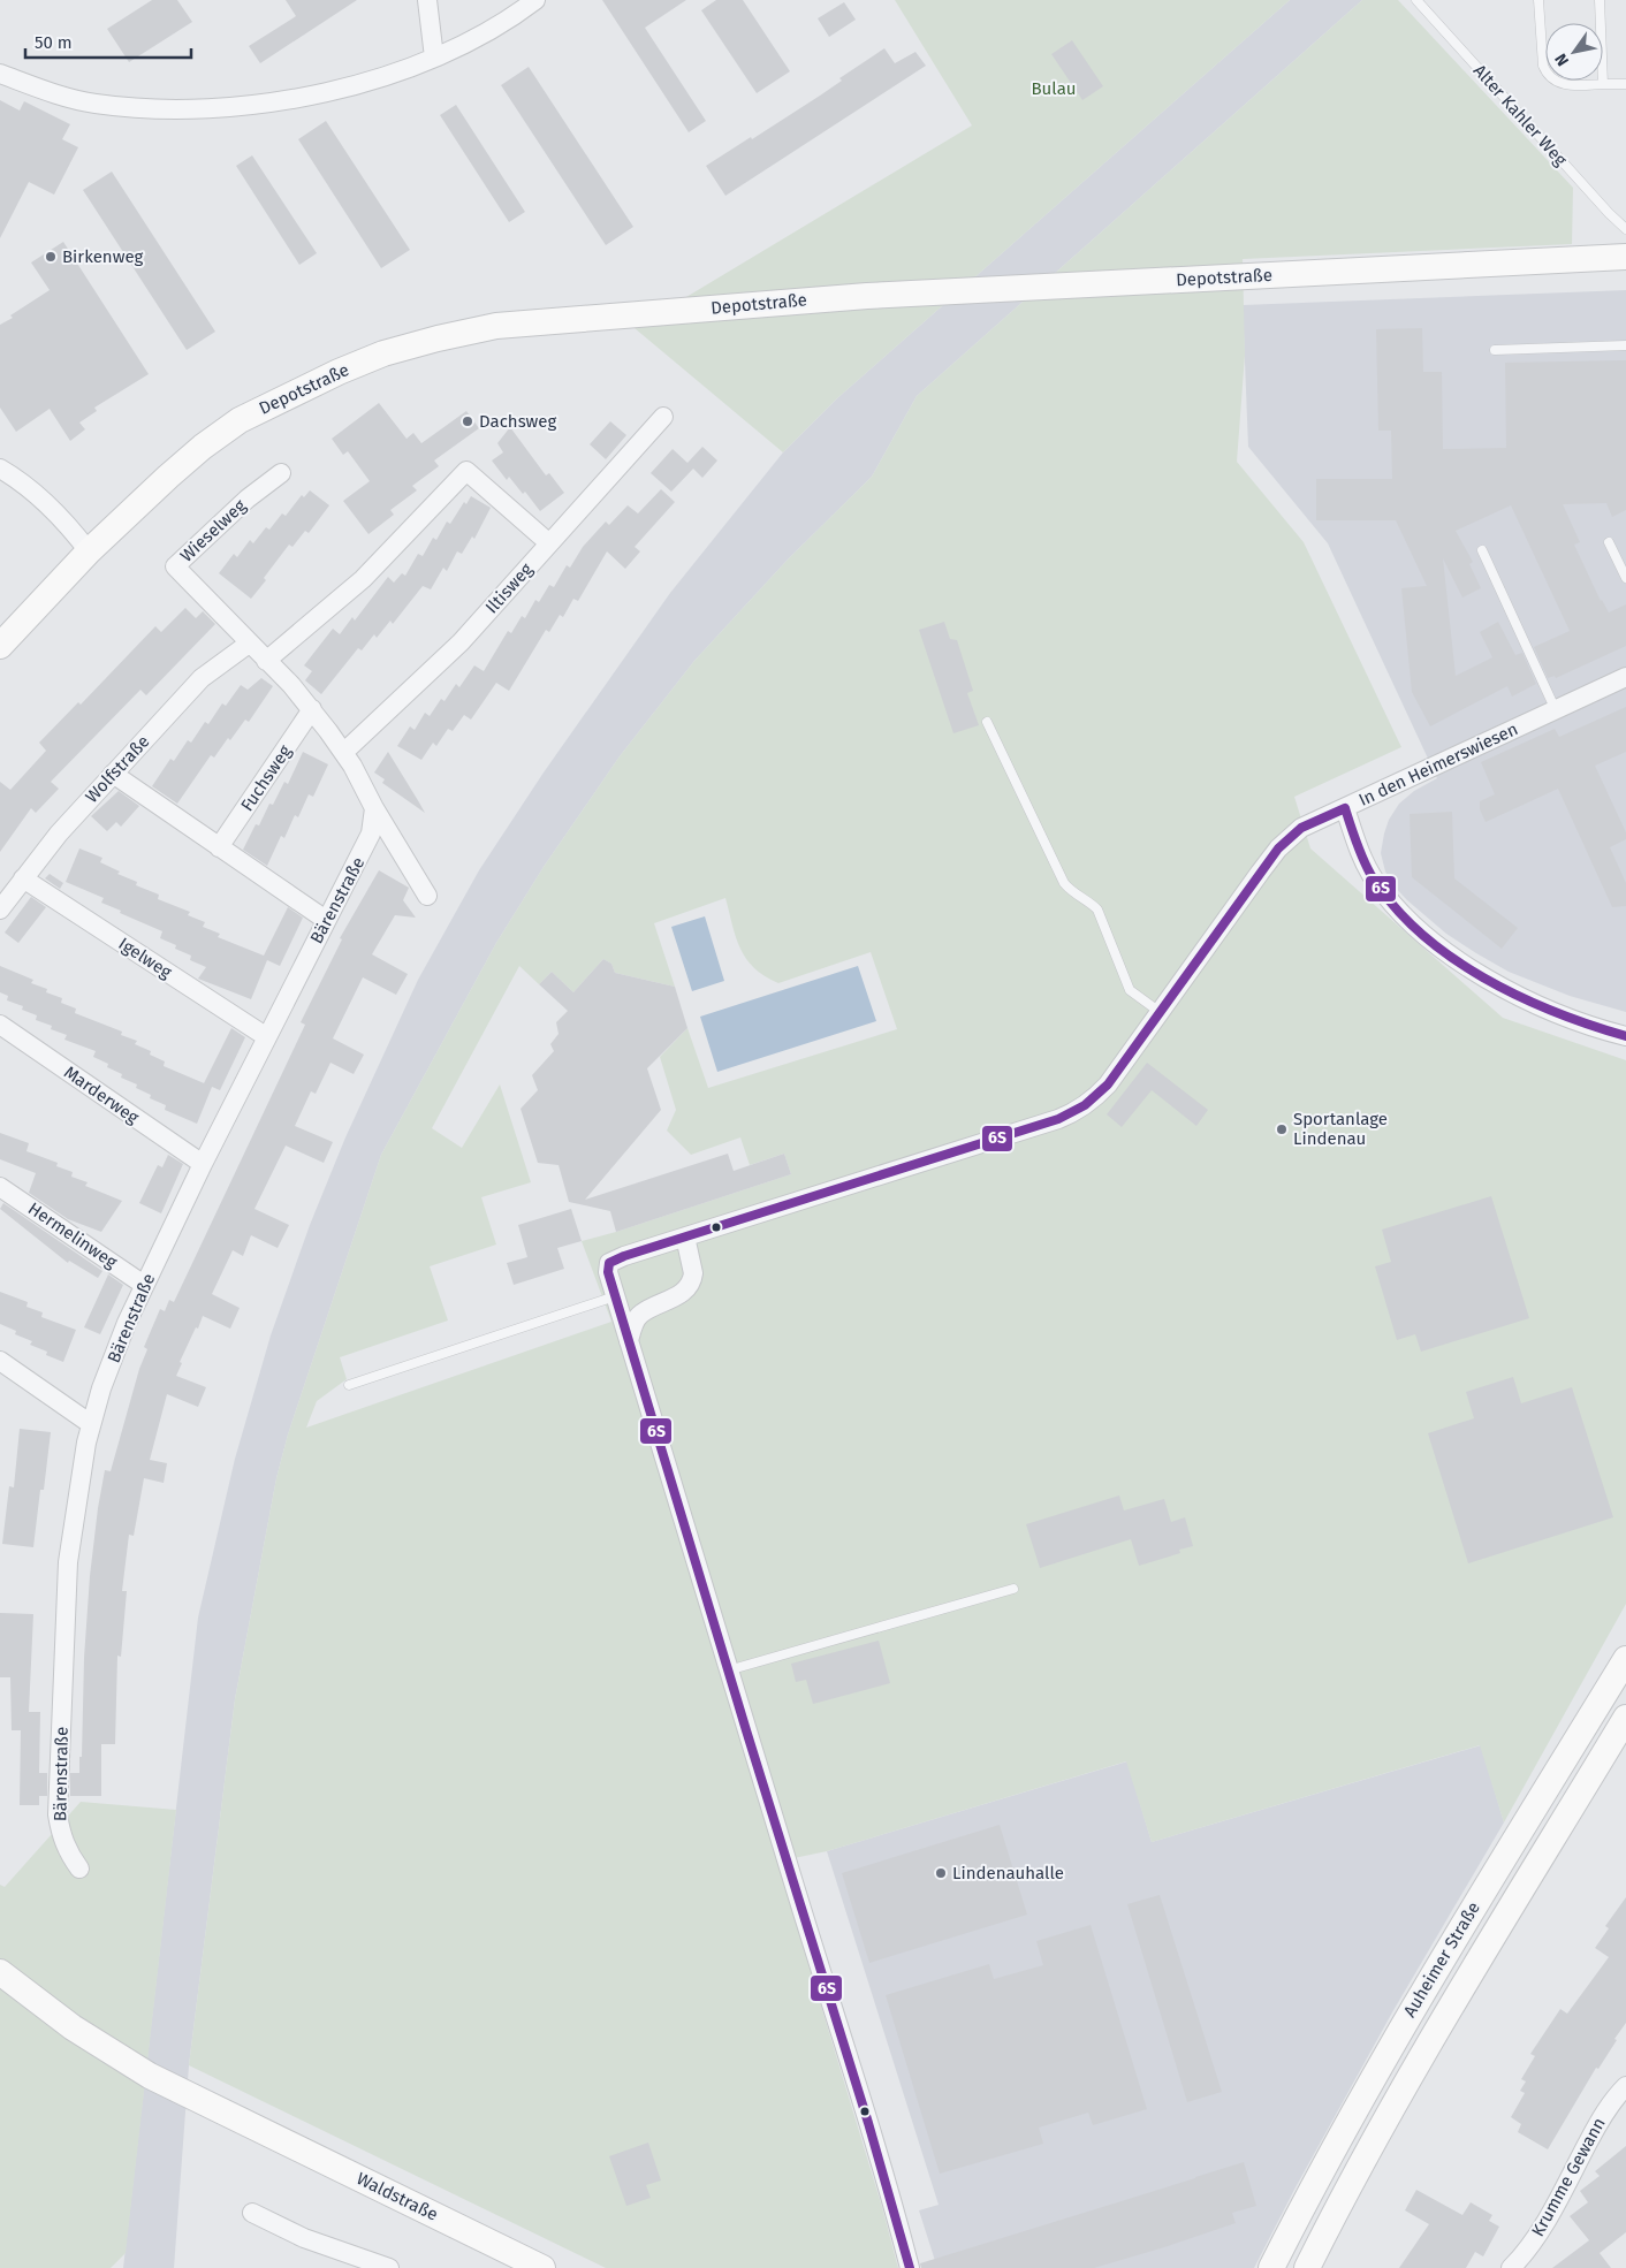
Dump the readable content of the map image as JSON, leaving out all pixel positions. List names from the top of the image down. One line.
{"streets":{"main road":["Depotstraße","Auheimer Straße","Waldstraße"],"street":["Wieselweg","Iltisweg","In den Heimerswiesen","Wolfstraße","Fuchsweg","Bärenstraße","Igelweg","Marderweg","Hermelinweg","Krumme Gewann"],"lane":["Alter Kahler Weg"]},"crossings":[["Wieselweg","Wolfstraße"],["Wolfstraße","Igelweg"],["Bärenstraße","Igelweg"],["Bärenstraße","Marderweg"],["Bärenstraße","Hermelinweg"]],"parks":["Bulau"],"places":["Birkenweg","Dachsweg","Sportanlage Lindenau","Lindenauhalle"],"lines":["transit line 6S"],"scale_bar":"50 m","north":"bottom left"}
